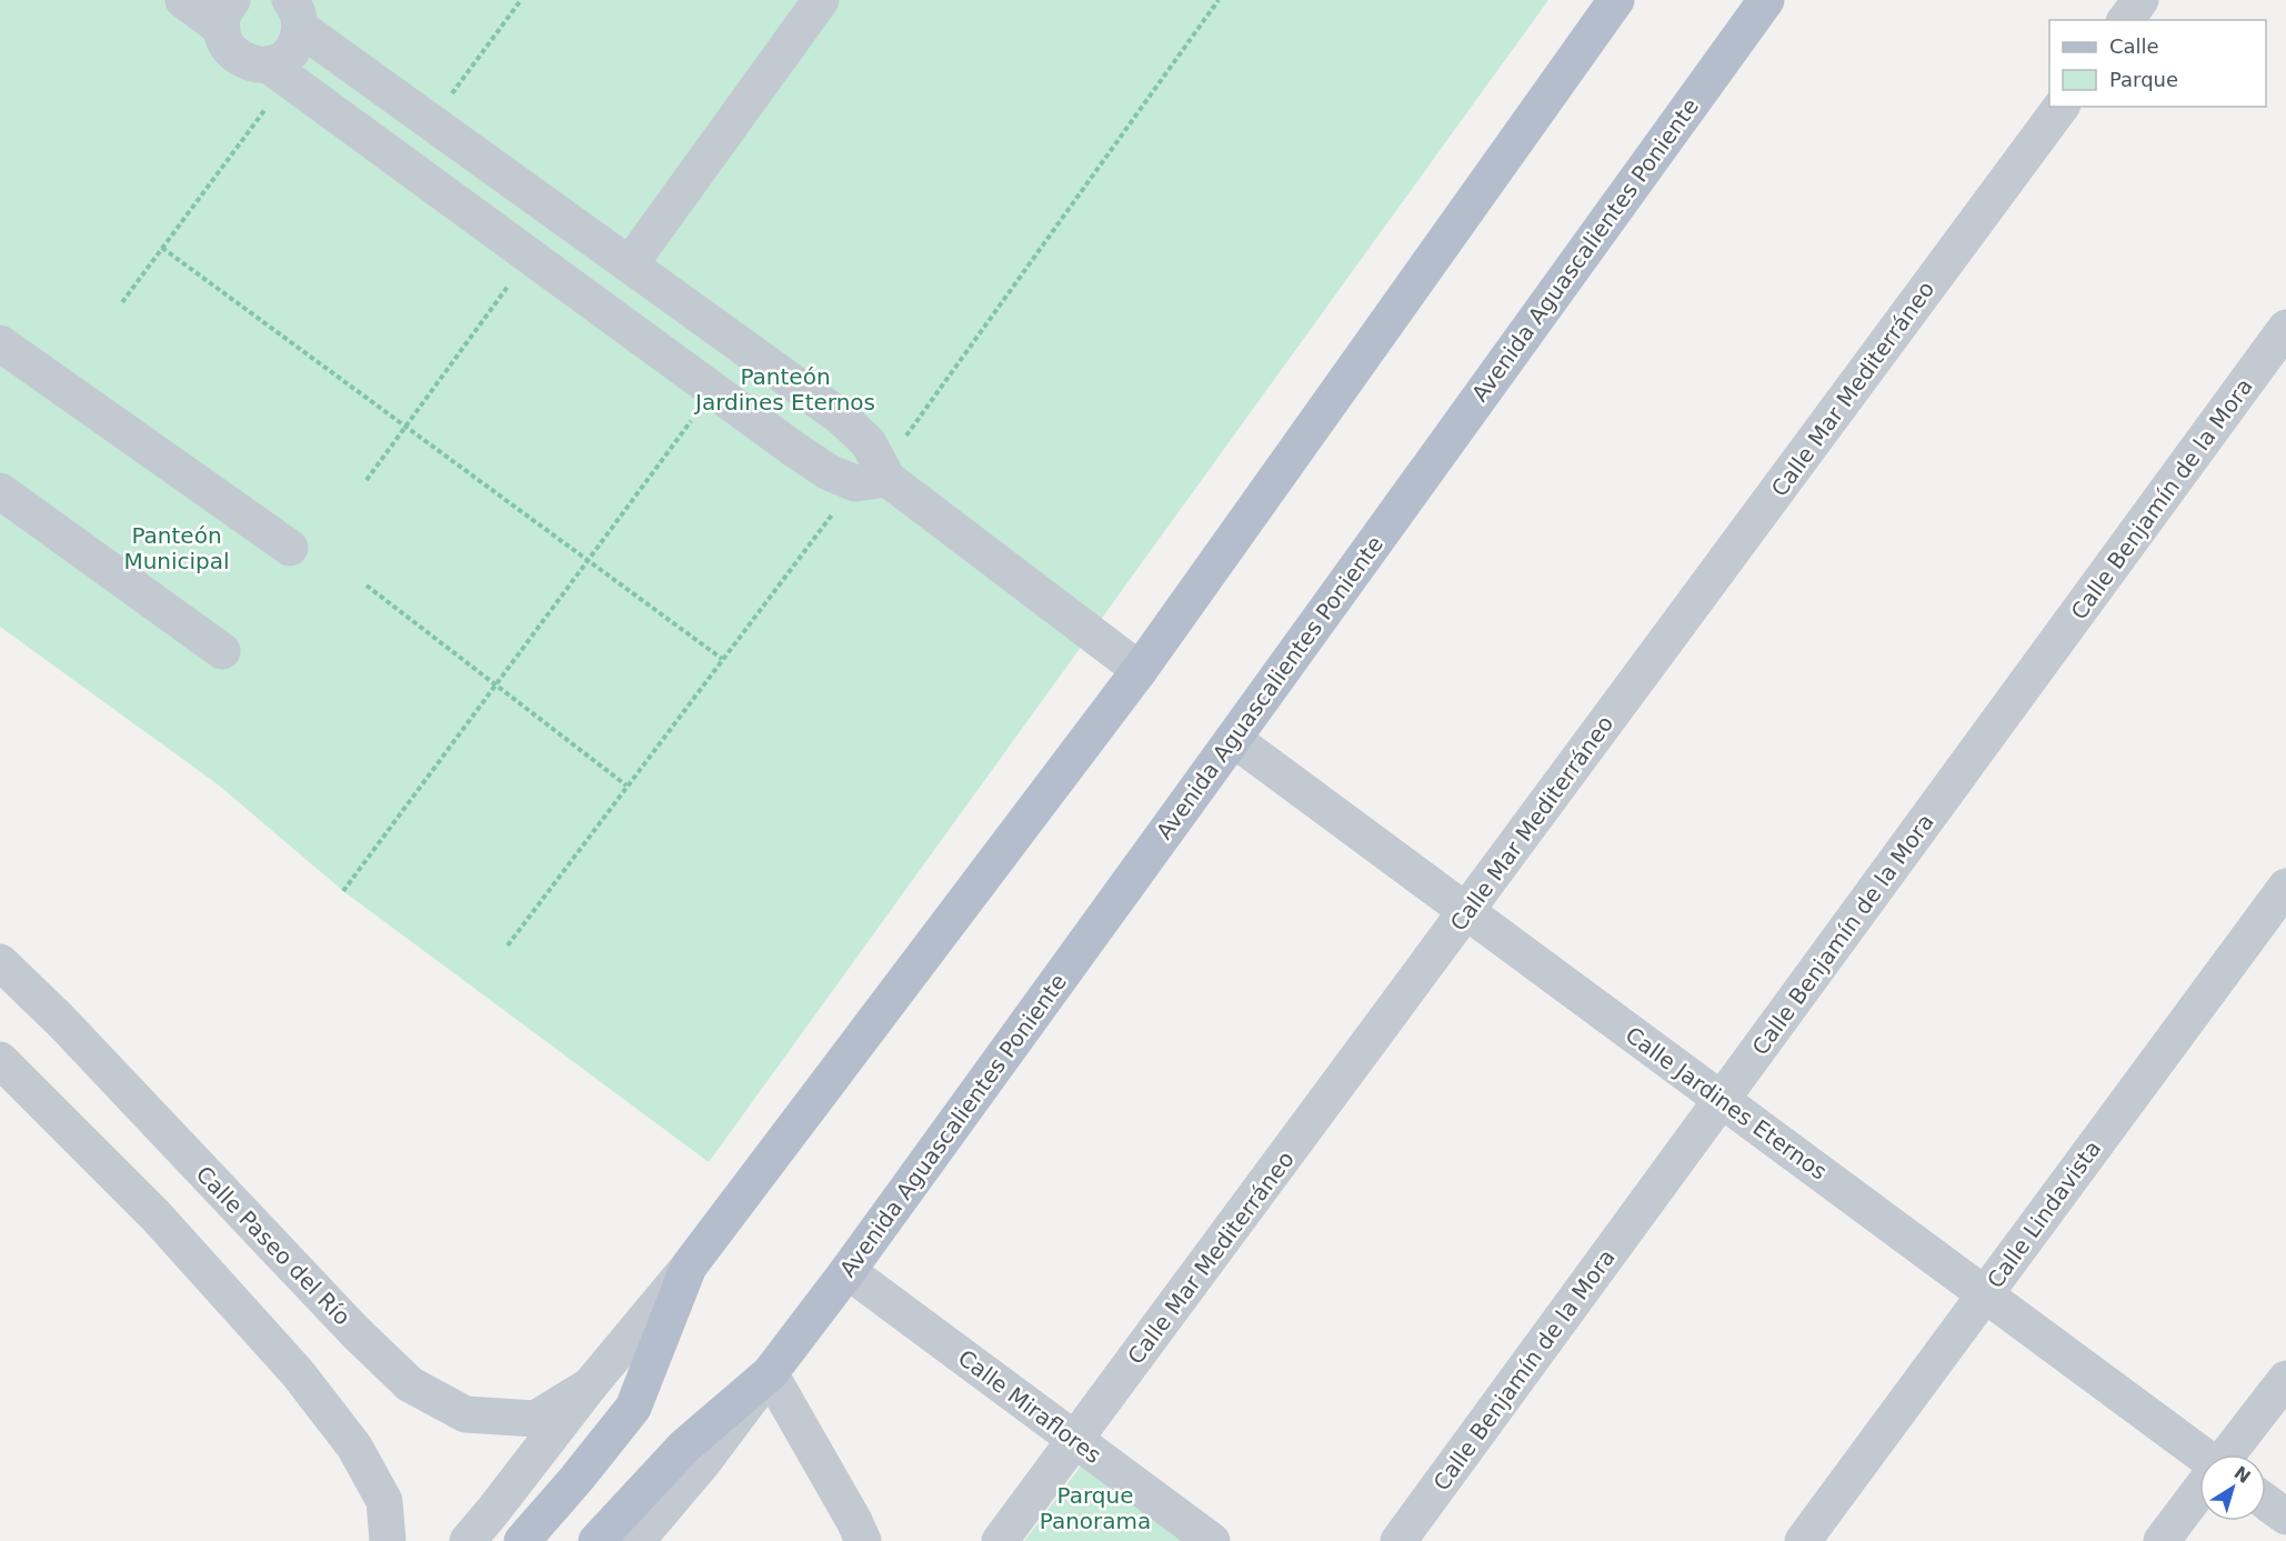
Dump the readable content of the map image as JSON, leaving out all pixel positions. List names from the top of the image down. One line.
{"streets":{"main road":["Avenida Aguascalientes Poniente"],"street":["Calle Mar Mediterráneo","Calle Benjamín de la Mora","Calle Jardines Eternos","Calle Lindavista","Calle Paseo del Río","Calle Miraflores"]},"crossings":[["Avenida Aguascalientes Poniente","Calle Jardines Eternos"],["Avenida Aguascalientes Poniente","Calle Miraflores"],["Calle Mar Mediterráneo","Calle Jardines Eternos"],["Calle Mar Mediterráneo","Calle Miraflores"],["Calle Benjamín de la Mora","Calle Jardines Eternos"],["Calle Jardines Eternos","Calle Lindavista"]],"parks":["Panteón Jardines Eternos","Panteón Municipal","Parque Panorama"],"legend":["Calle","Parque"],"north":"top right"}
